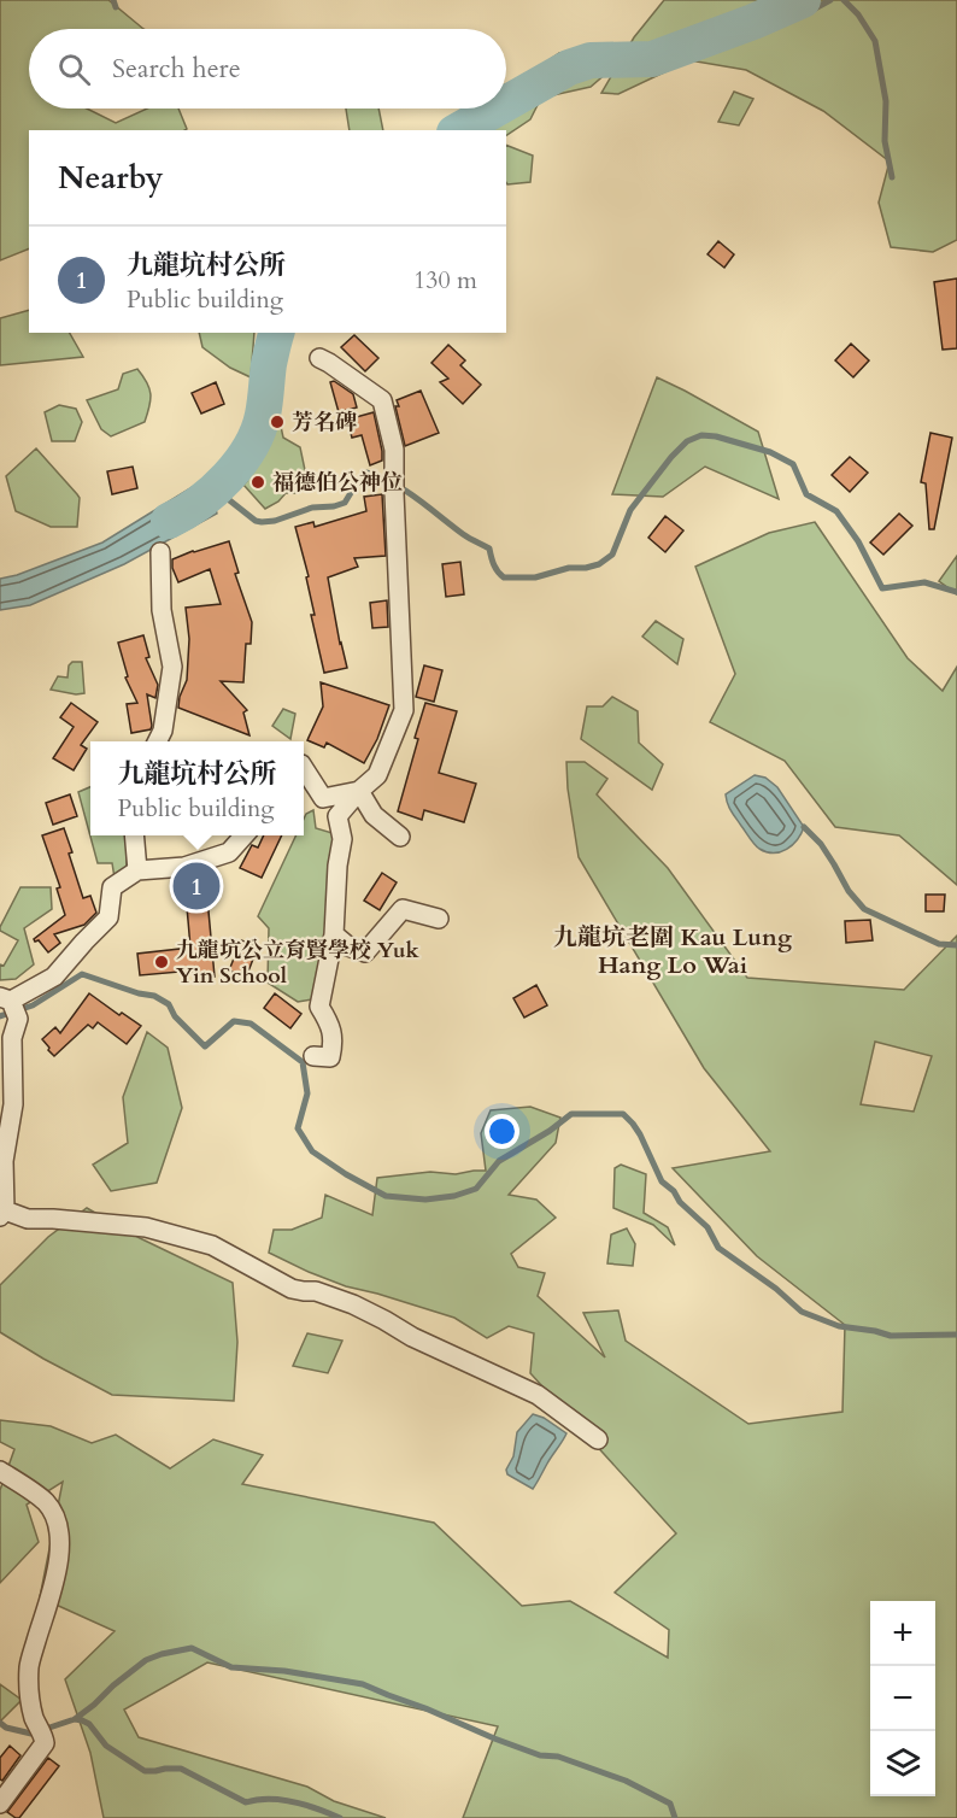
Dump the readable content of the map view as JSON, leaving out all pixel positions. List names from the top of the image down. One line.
{"districts":["九龍坑老圍 Kau Lung Hang Lo Wai"],"places":["芳名碑","福德伯公神位","九龍坑公立育賢學校 Yuk Yin School"],"page":{"search":"Search here","heading":"Nearby","list":[{"mark":"1","name":"九龍坑村公所","note":"Public building","value":"130 m"}],"popup":["九龍坑村公所","Public building"],"pins":"1","map_buttons":["+","−"]}}
